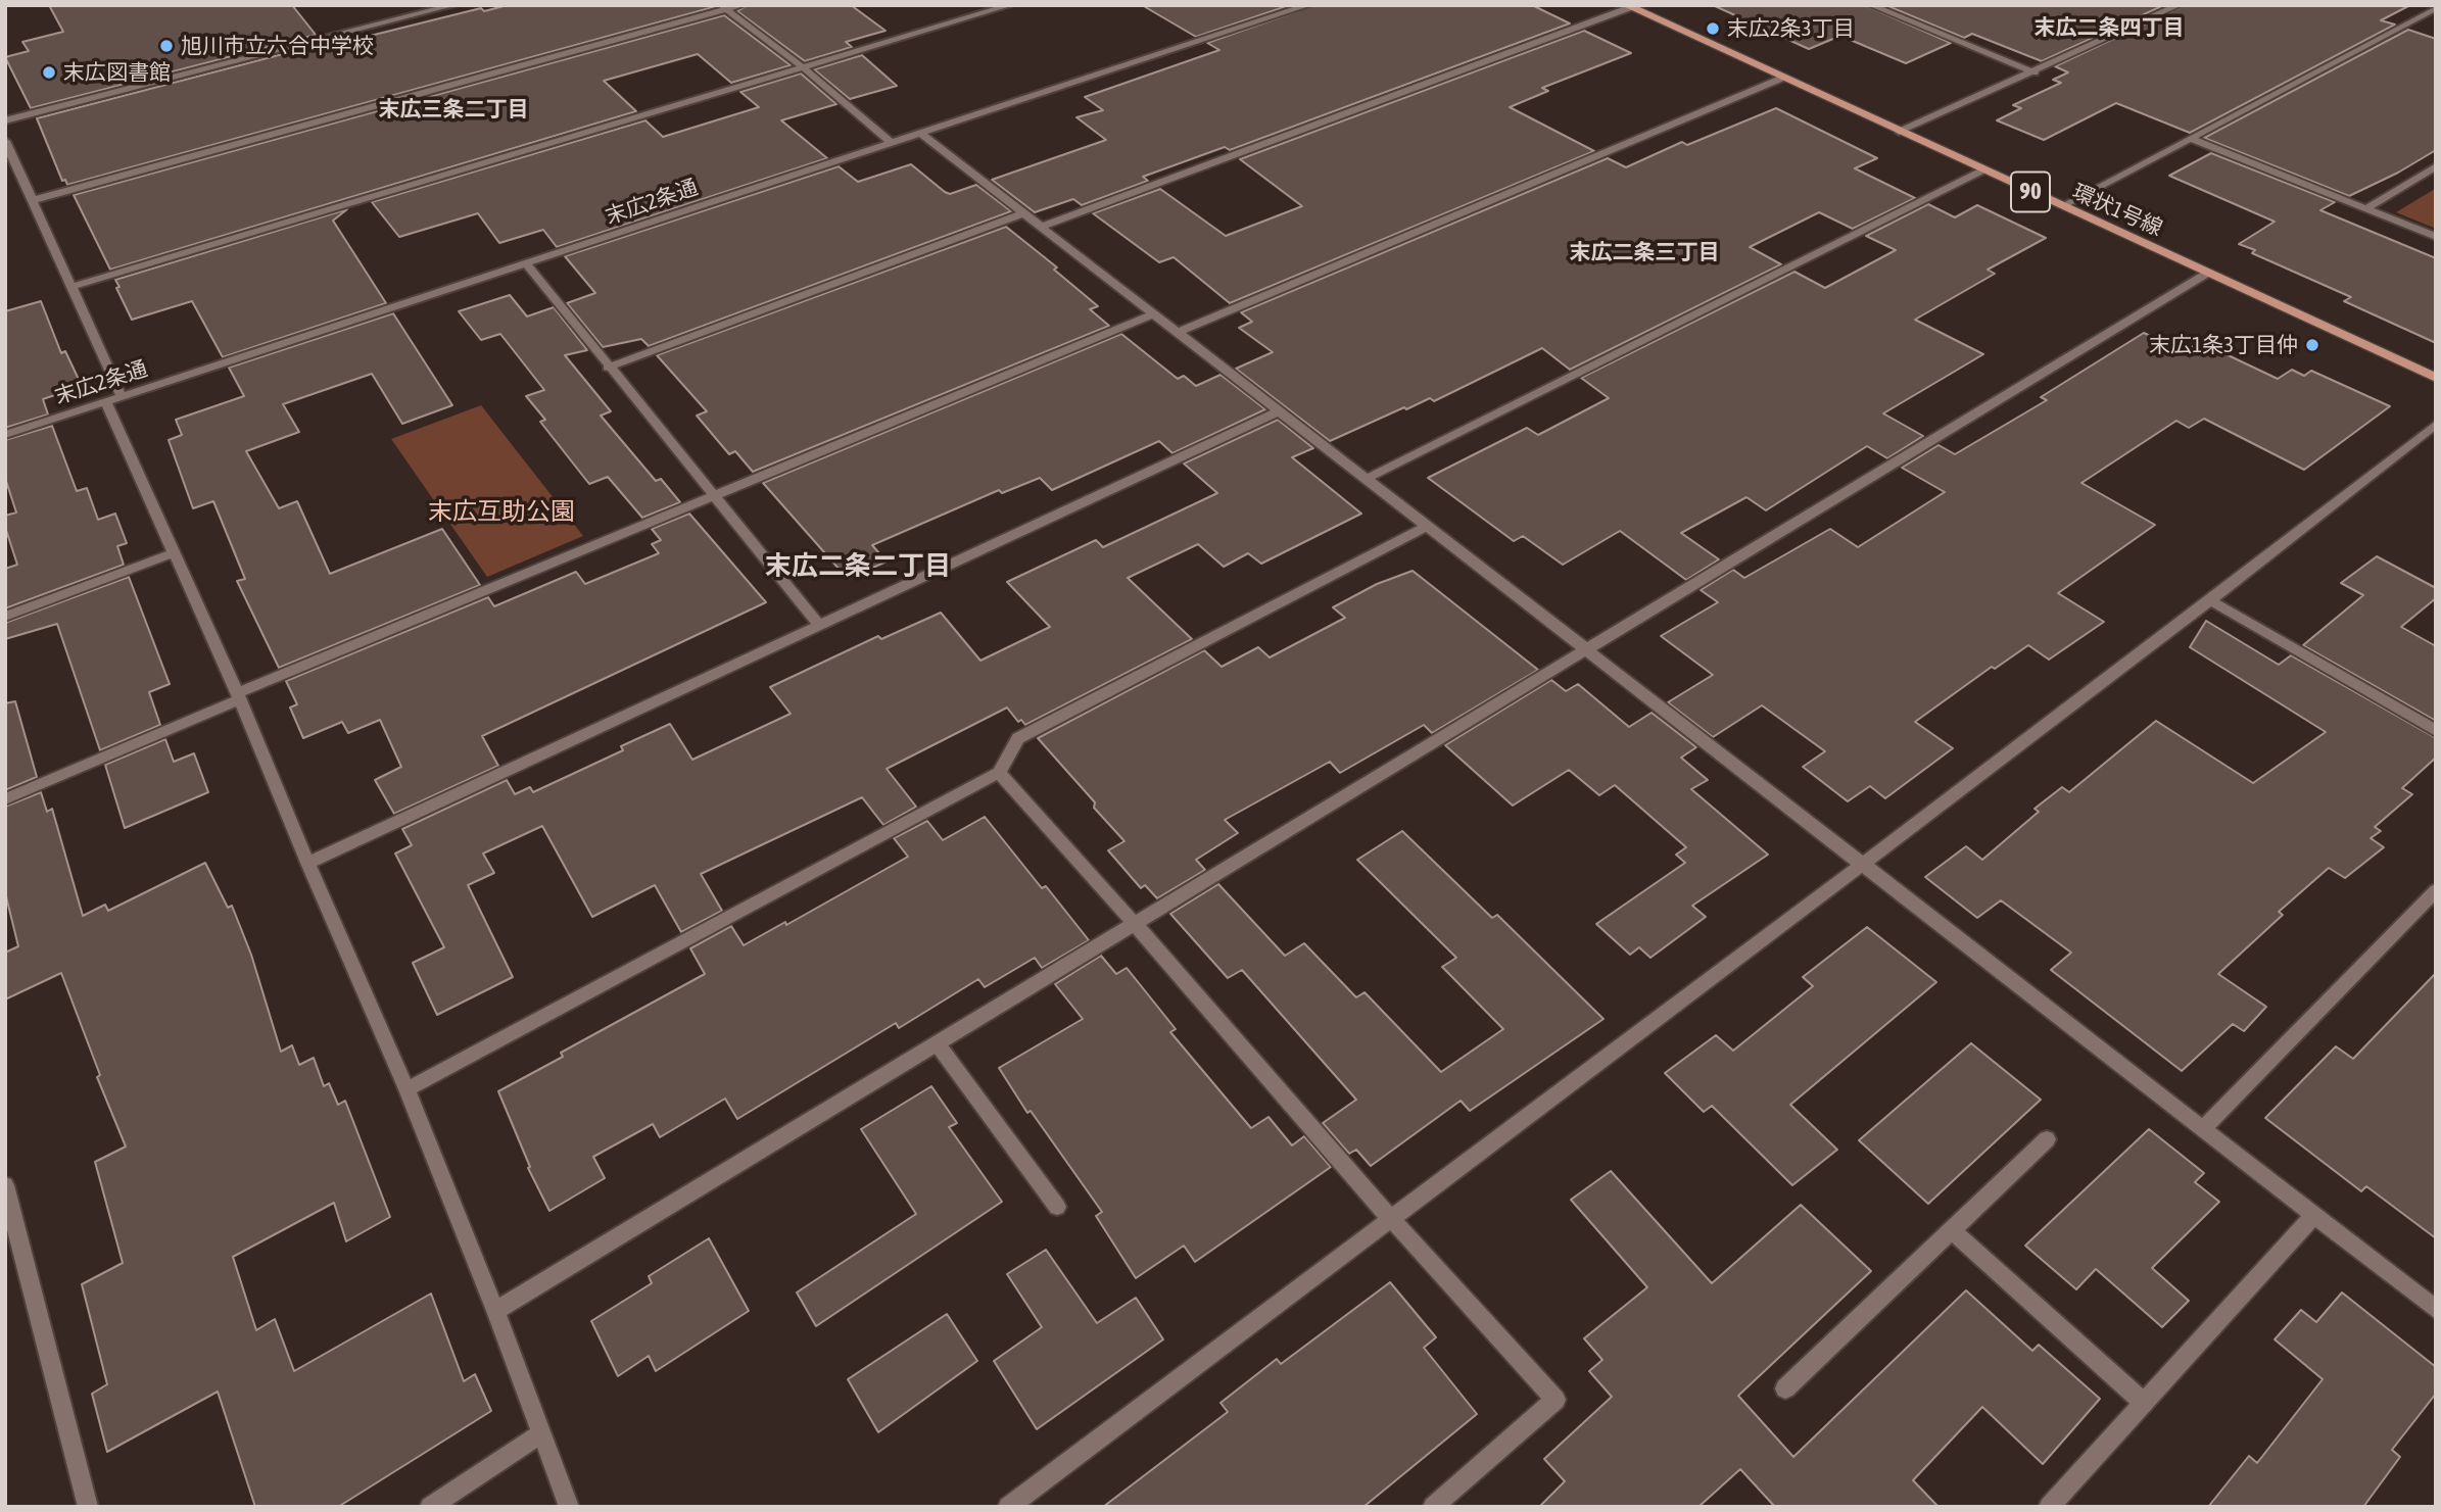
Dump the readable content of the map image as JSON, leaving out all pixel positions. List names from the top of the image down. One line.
{"streets":{"main road":["90","環状1号線"],"street":["末広2条通"]},"districts":["末広二条四丁目","末広三条二丁目","末広二条三丁目","末広二条二丁目"],"parks":["末広互助公園"],"places":["末広2条3丁目","旭川市立六合中学校","末広図書館","末広1条3丁目仲"]}
